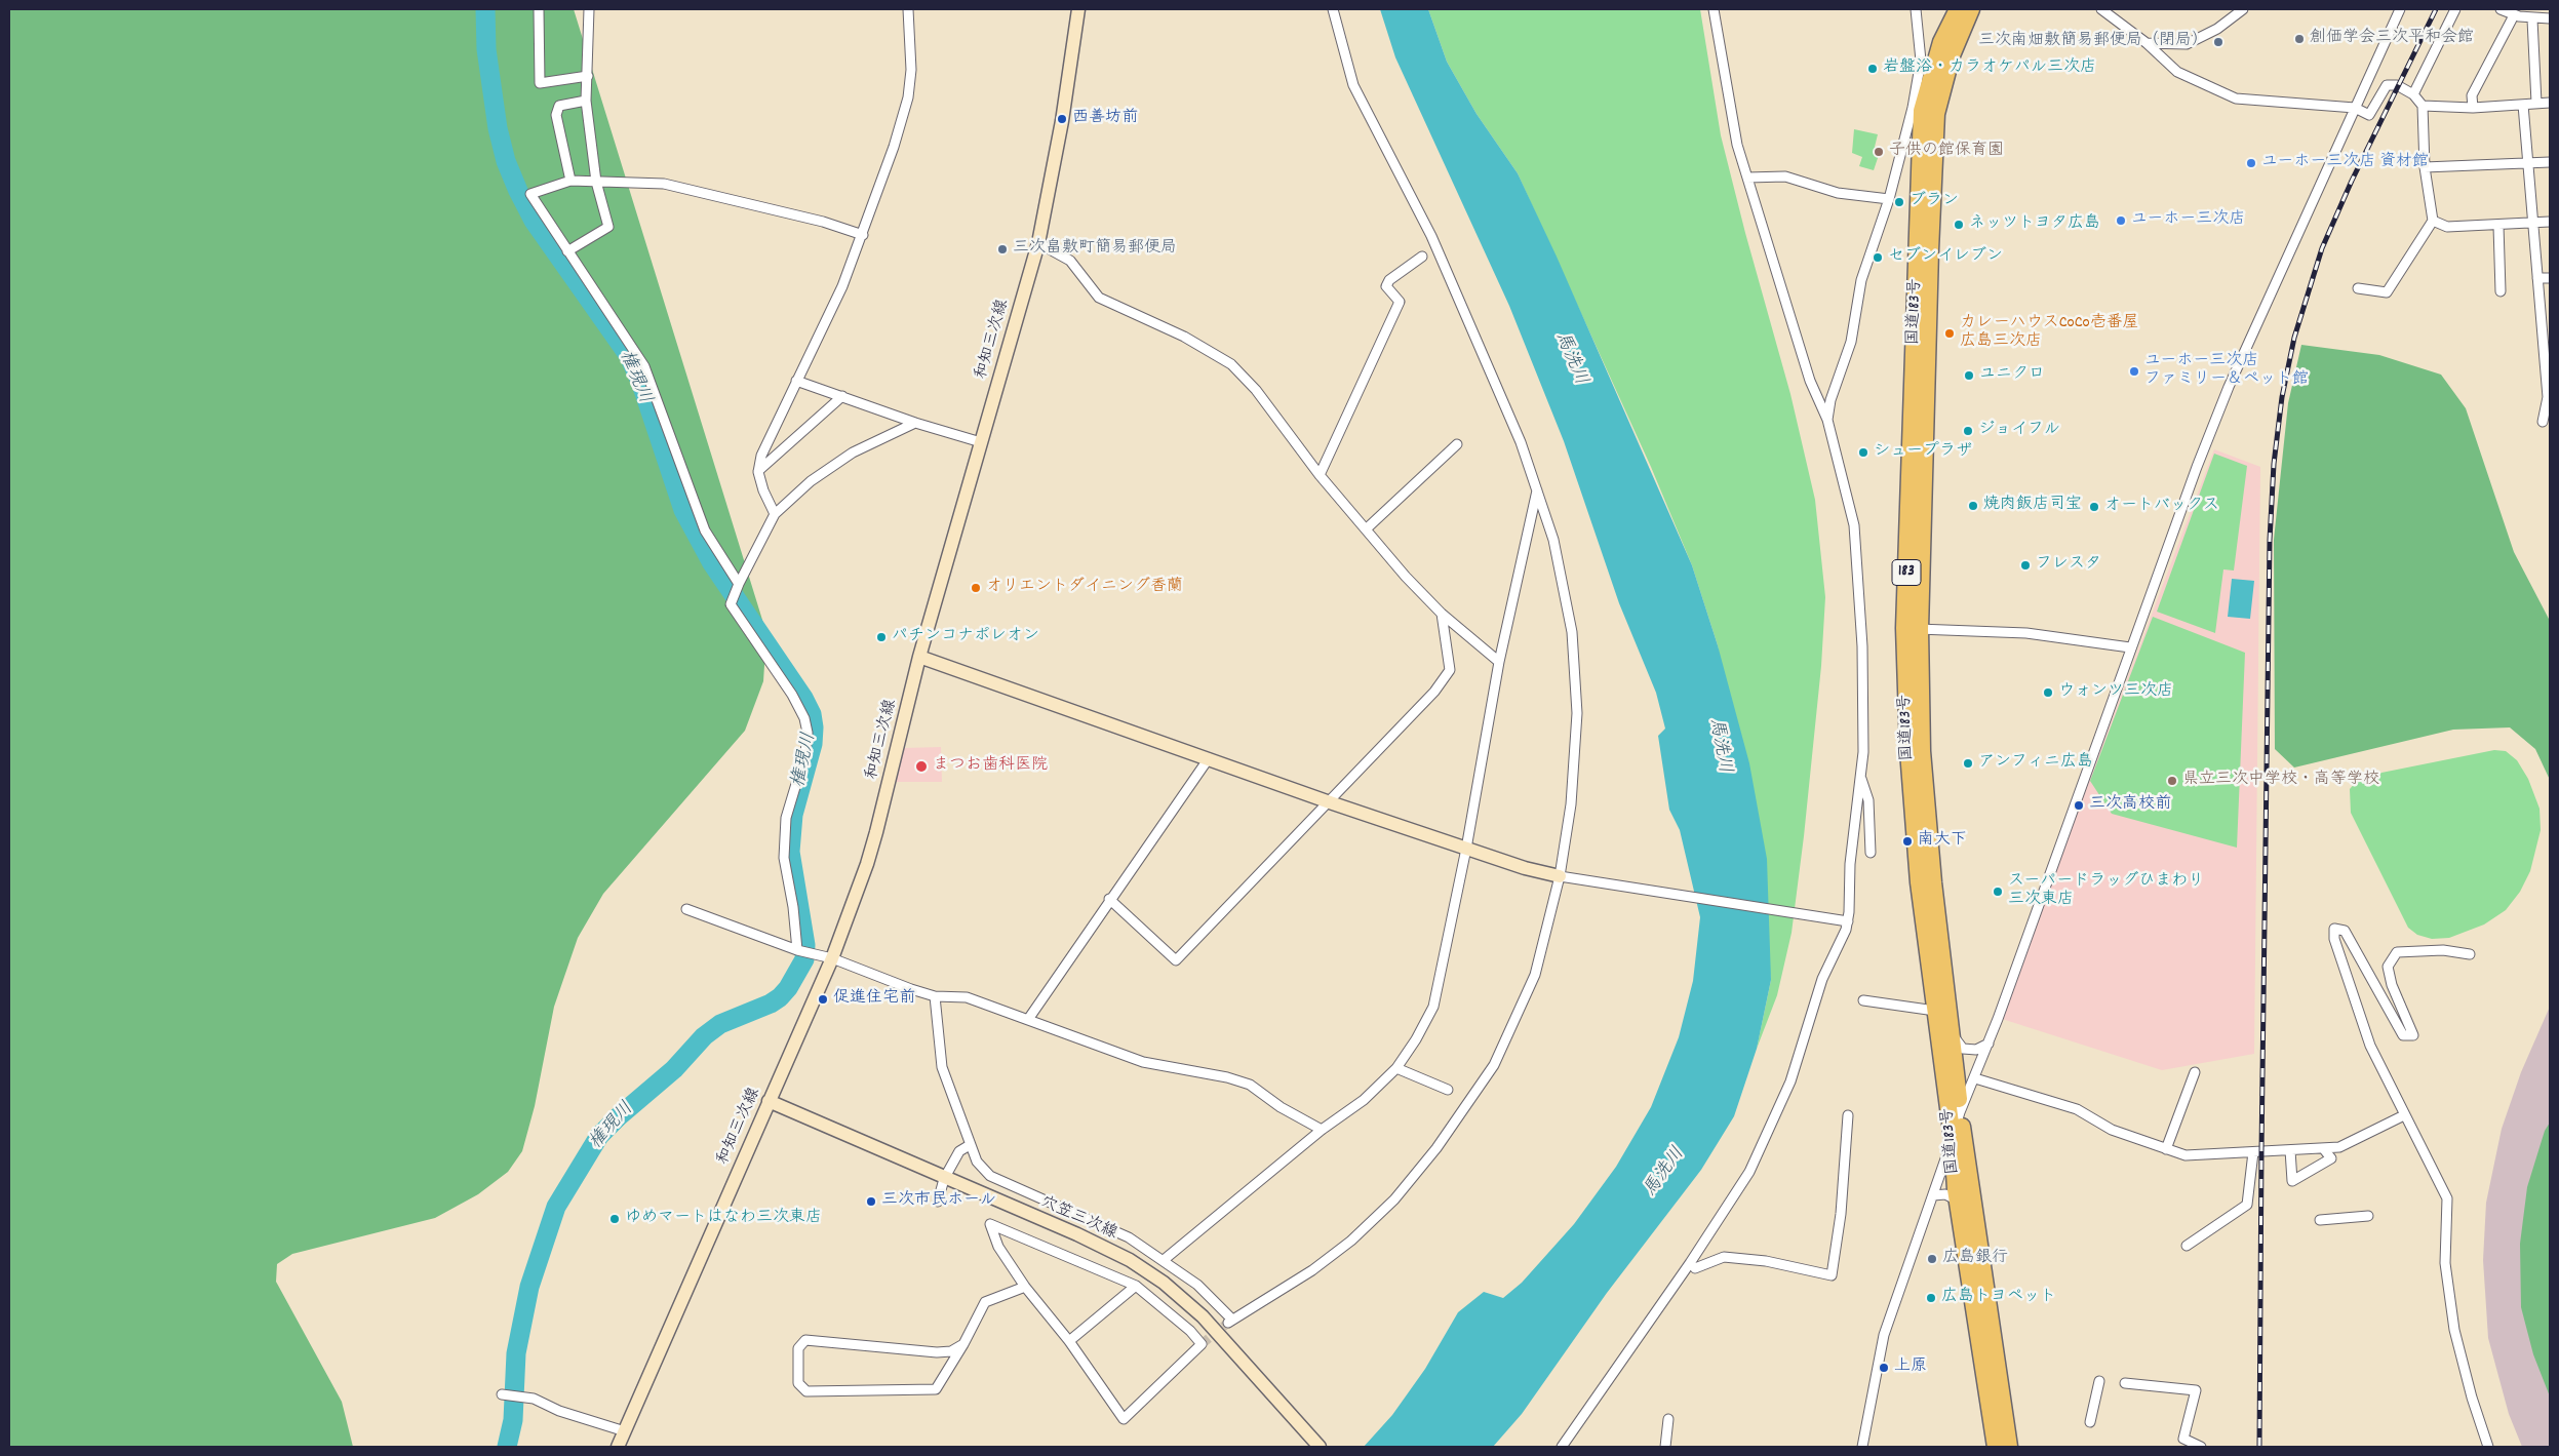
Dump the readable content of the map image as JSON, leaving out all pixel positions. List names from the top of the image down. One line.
{"streets":{"highway":["国道183号","183"],"main road":["和知三次線","穴笠三次線"]},"crossings":[["和知三次線","穴笠三次線"]],"water":["馬洗川","権現川"],"places":["創価学会三次平和会館","三次南畑敷簡易郵便局（閉局）","岩盤浴・カラオケパル三次店","西善坊前","子供の館保育園","ユーホー三次店 資材館","ブラン","ユーホー三次店","ネッツトヨタ広島","三次畠敷町簡易郵便局","セブンイレブン","カレーハウスCoCo壱番屋 広島三次店","ユーホー三次店 ファミリー＆ペット館","ユニクロ","ジョイフル","シュープラザ","焼肉飯店司宝","オートバックス","フレスタ","オリエントダイニング香蘭","パチンコナポレオン","ウォンツ三次店","アンフィニ広島","まつお歯科医院","県立三次中学校・高等学校","三次高校前","南大下","スーパードラッグひまわり 三次東店","促進住宅前","三次市民ホール","ゆめマートはなわ三次東店","広島銀行","広島トヨペット","上原"]}
